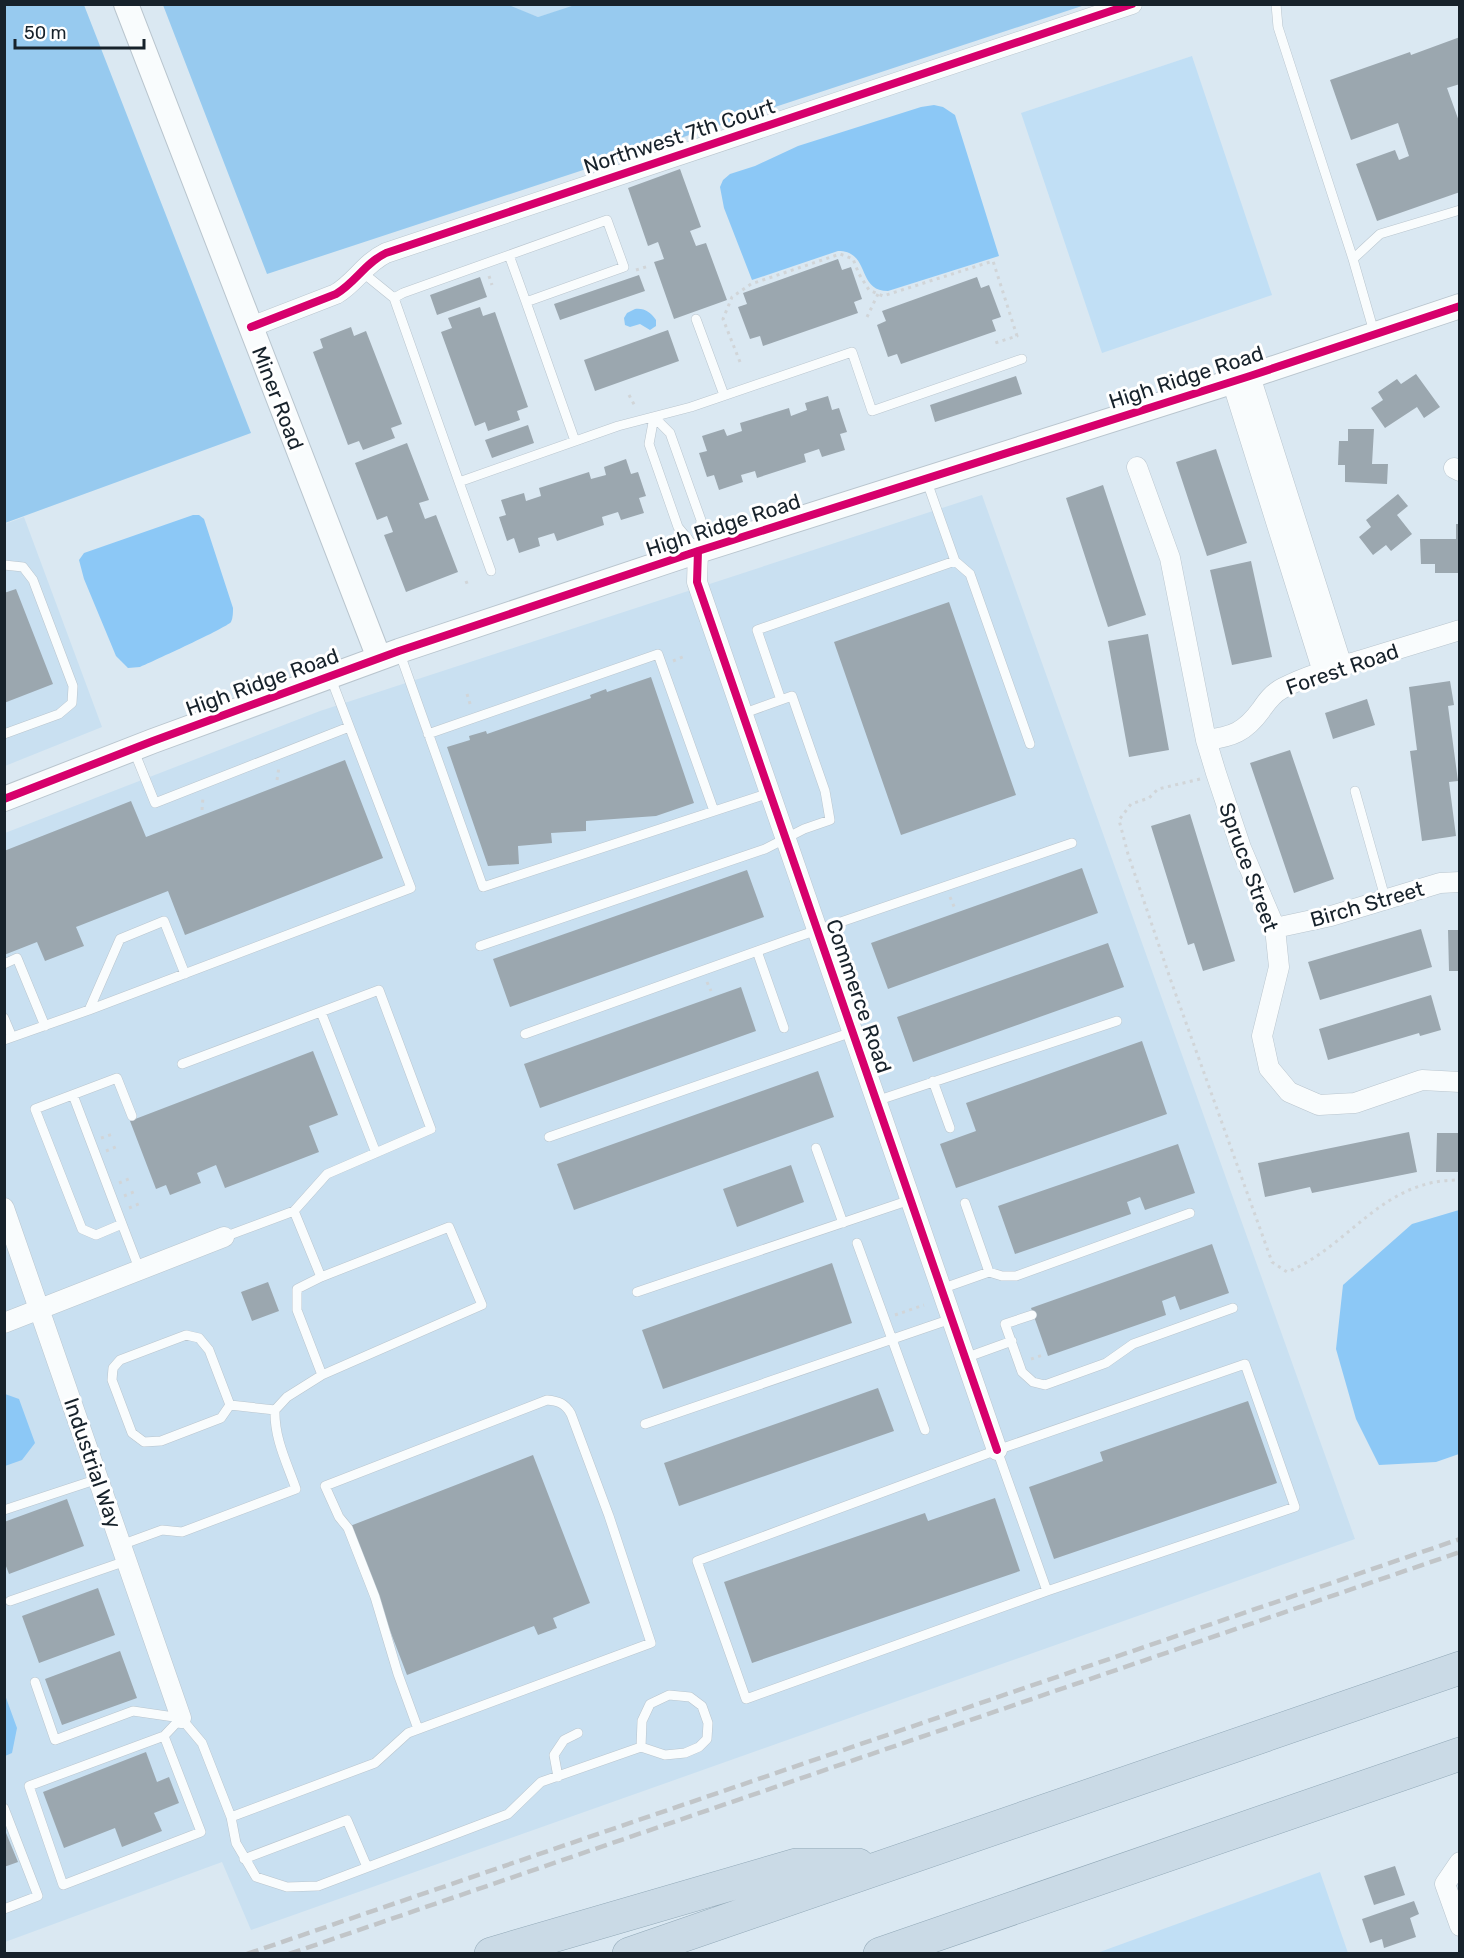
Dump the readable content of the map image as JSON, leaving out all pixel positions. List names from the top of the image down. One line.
{"streets":{"street":["Northwest 7th Court","High Ridge Road","Miner Road","Forest Road","Spruce Street","Birch Street","Commerce Road","Industrial Way"]},"crossings":[["Northwest 7th Court","Miner Road"],["High Ridge Road","Miner Road"],["High Ridge Road","Commerce Road"],["Forest Road","Spruce Street"],["Spruce Street","Birch Street"]],"scale_bar":"50 m"}
